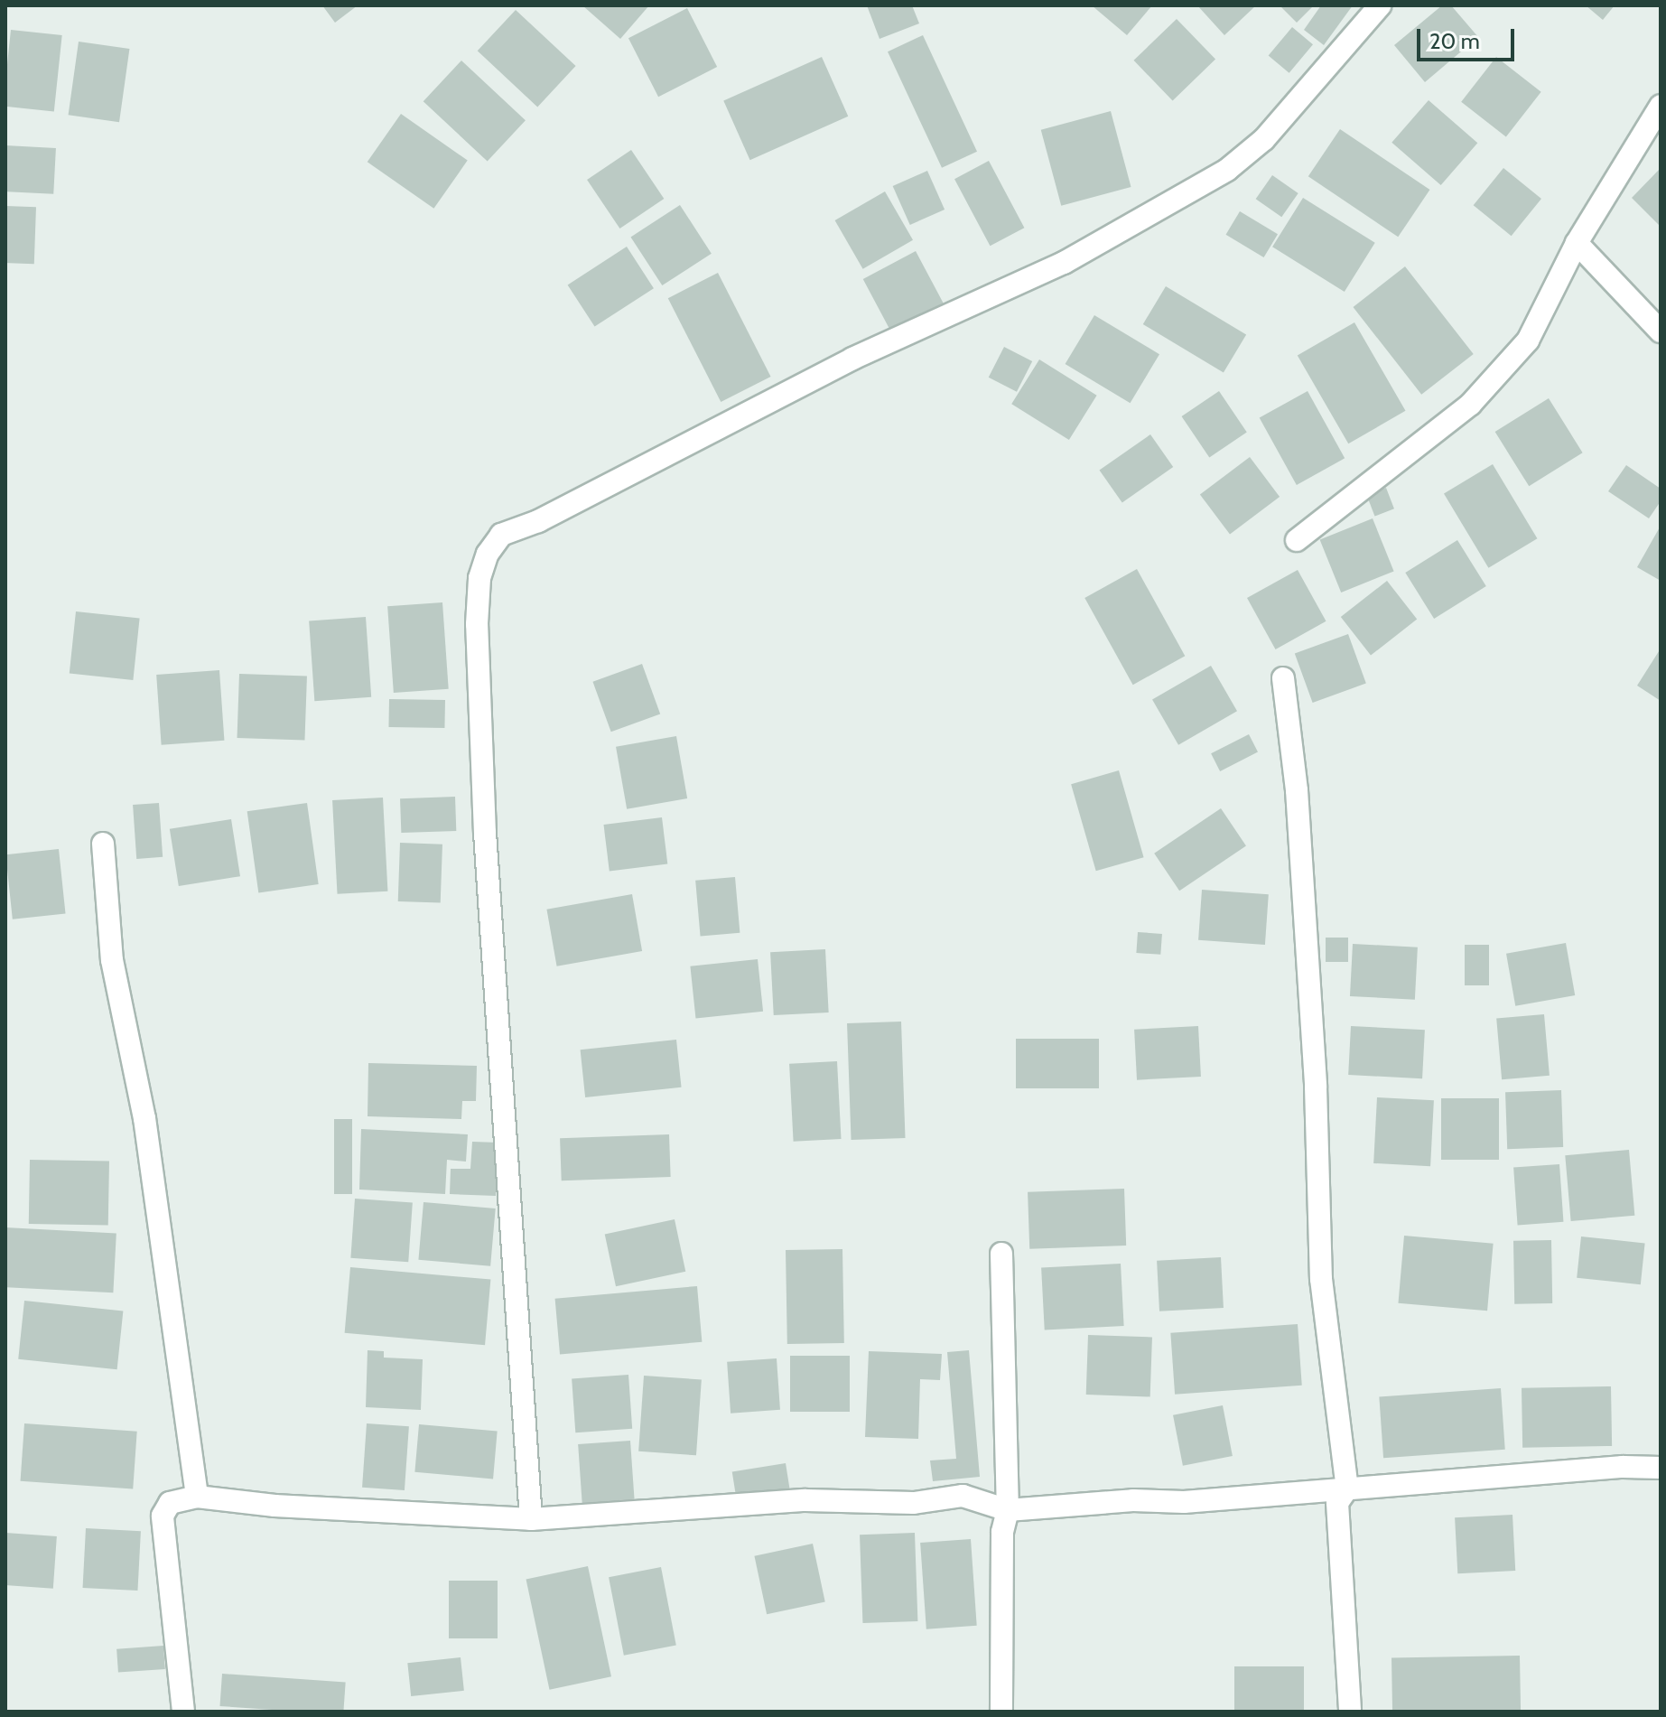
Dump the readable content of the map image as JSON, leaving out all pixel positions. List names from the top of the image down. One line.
{"scale_bar":"20 m"}
